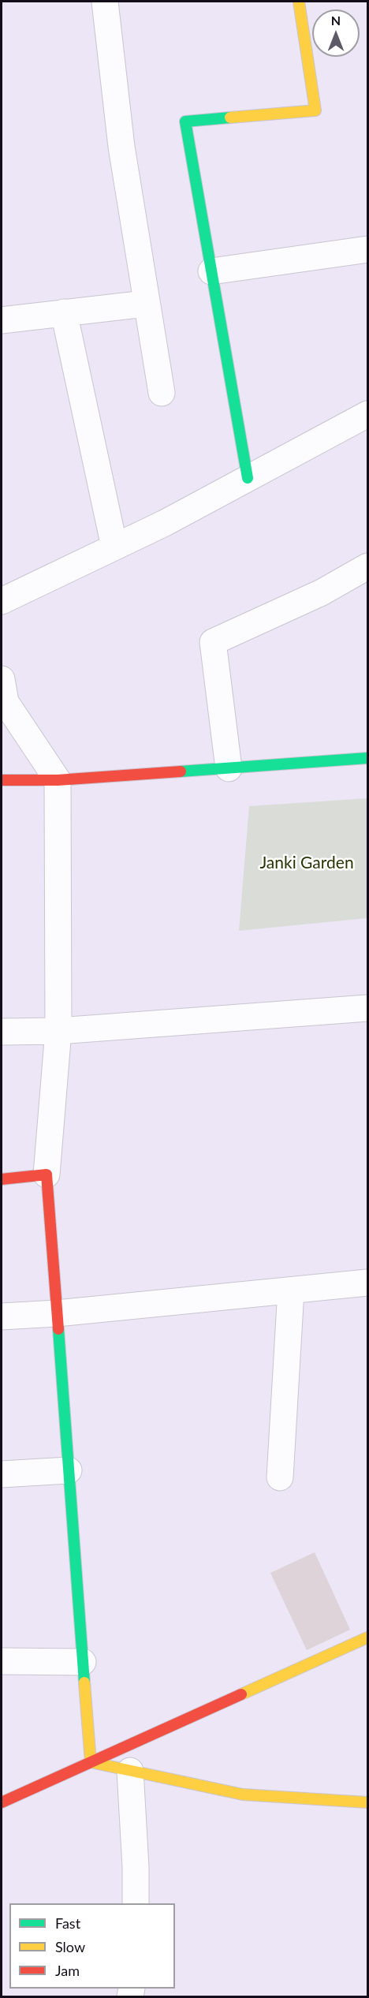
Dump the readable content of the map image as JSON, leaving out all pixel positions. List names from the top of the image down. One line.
{"parks":["Janki Garden"],"legend":["Fast","Slow","Jam"],"north":"top"}
